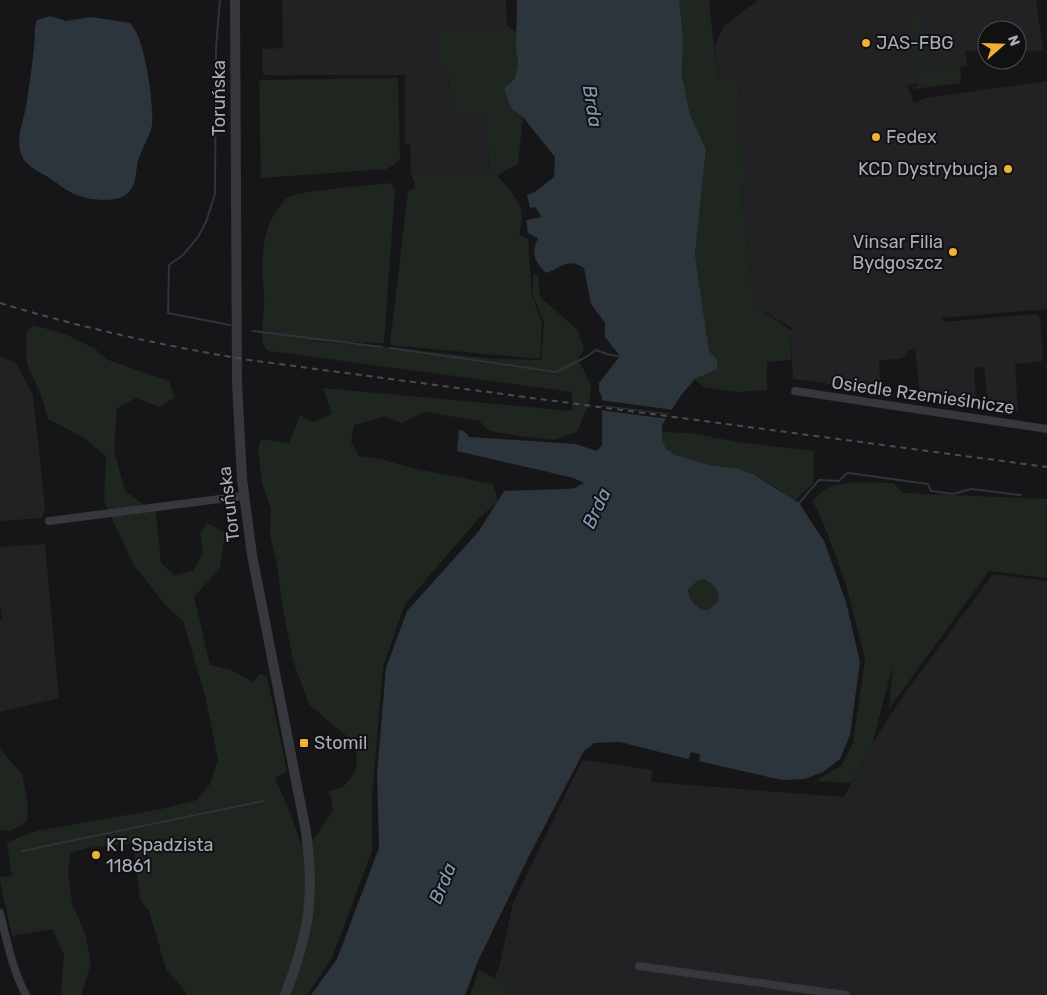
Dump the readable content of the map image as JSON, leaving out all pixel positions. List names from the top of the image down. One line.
{"streets":{"street":["Toruńska","Osiedle Rzemieślnicze"]},"water":["Brda"],"places":{"other":["JAS-FBG","Fedex","KCD Dystrybucja","Vinsar Filia Bydgoszcz","KT Spadzista 11861"],"transit":["Stomil"]},"north":"right"}
